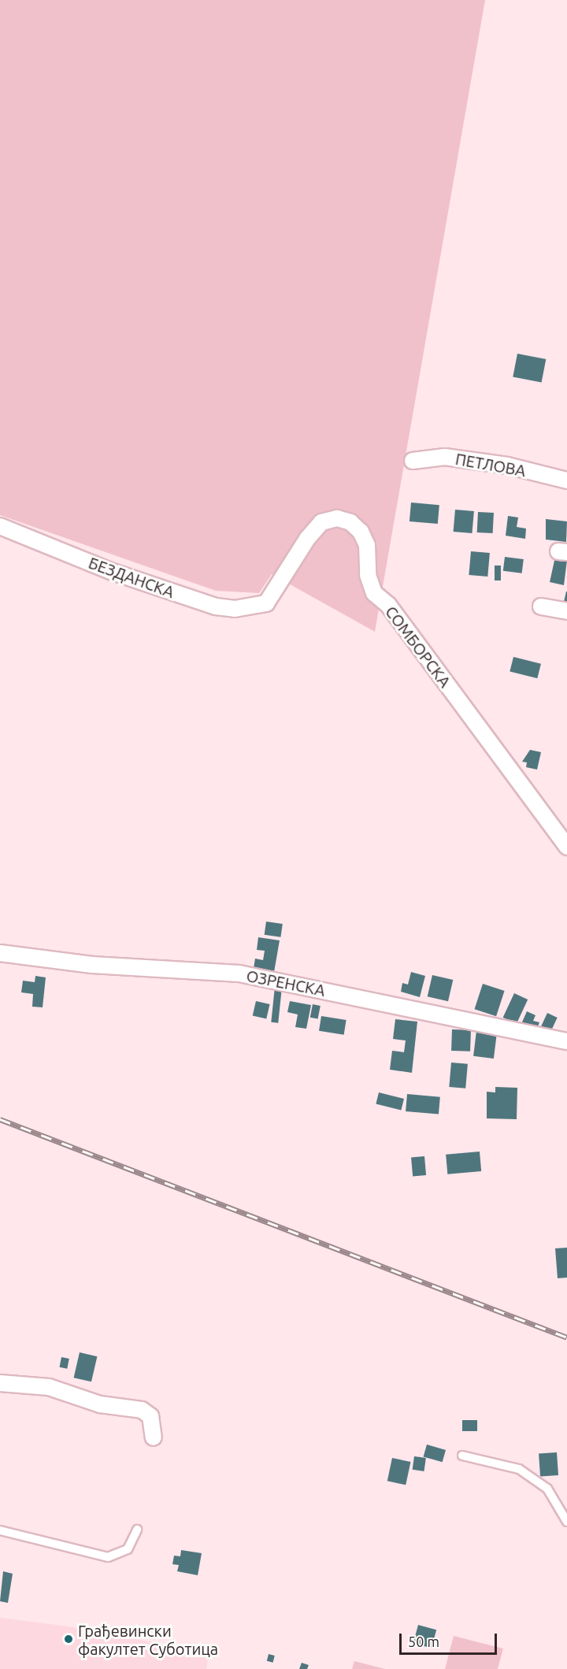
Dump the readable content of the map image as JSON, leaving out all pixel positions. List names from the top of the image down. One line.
{"streets":{"street":["ПЕТЛОВА","БЕЗДАНСКА","СОМБОРСКА","ОЗРЕНСКА"]},"crossings":[["БЕЗДАНСКА","СОМБОРСКА"]],"places":["Грађевински факултет Суботица"],"scale_bar":"50 m"}
